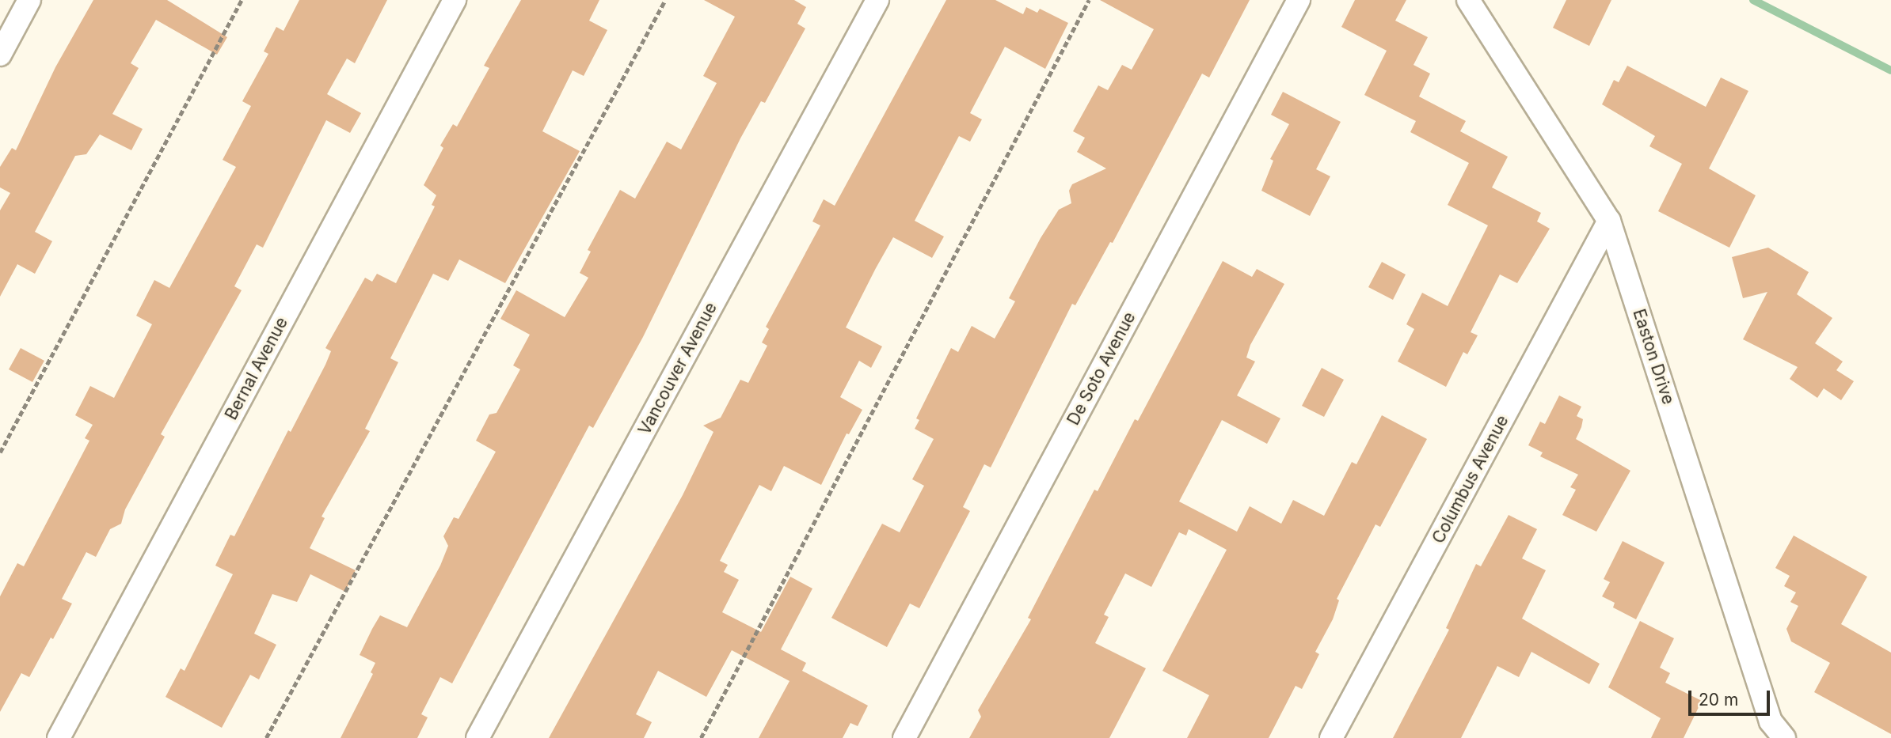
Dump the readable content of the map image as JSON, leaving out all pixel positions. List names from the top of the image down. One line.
{"streets":{"street":["Easton Drive","Bernal Avenue","Vancouver Avenue","De Soto Avenue","Columbus Avenue"]},"crossings":[["Easton Drive","Columbus Avenue"]],"scale_bar":"20 m"}
